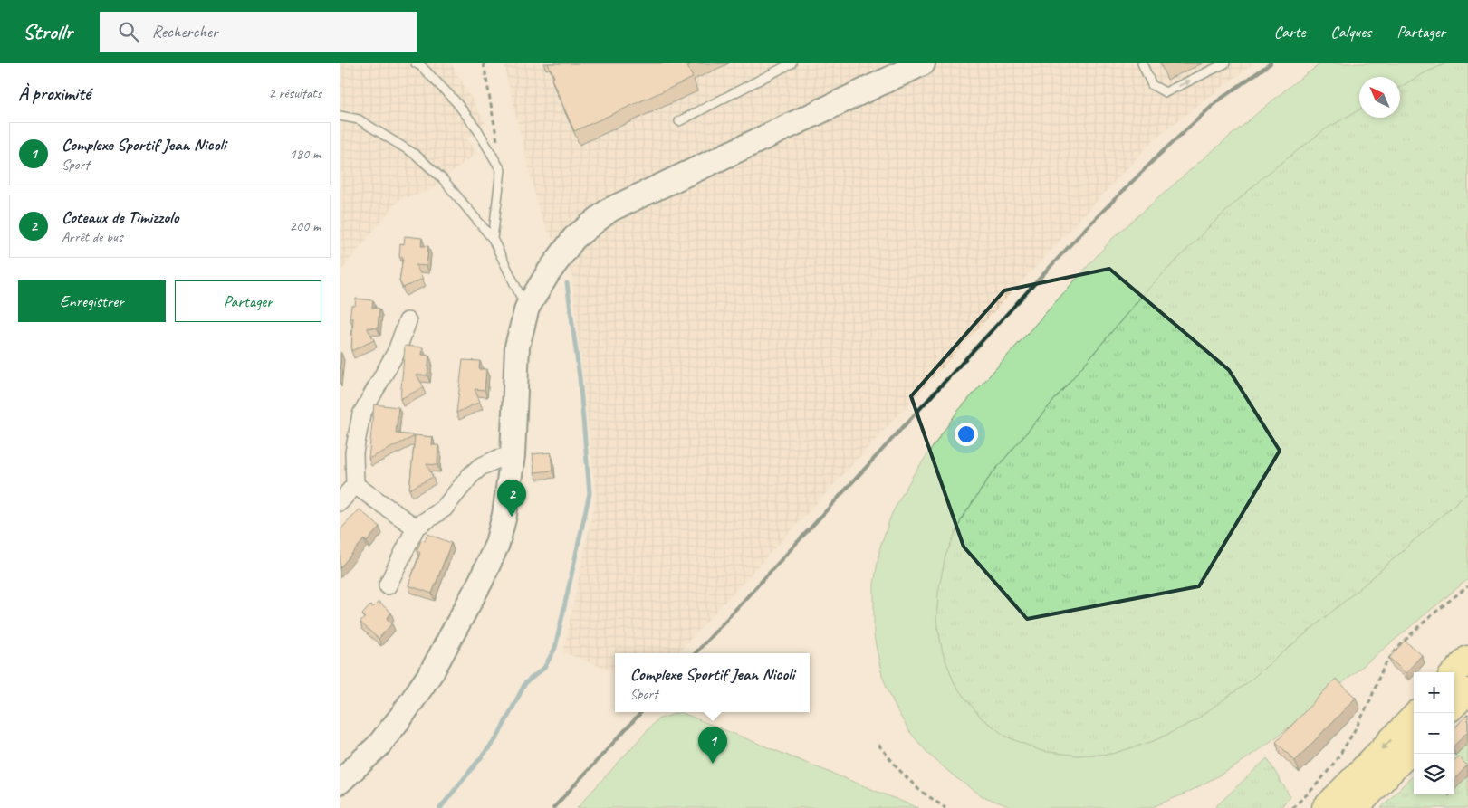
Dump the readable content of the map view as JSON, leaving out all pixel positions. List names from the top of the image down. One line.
{"north":"top left","page":{"header":"Strollr","search":"Rechercher","nav":["Carte","Calques","Partager"],"heading":["À proximité","2 résultats"],"list":[{"mark":"1","name":"Complexe Sportif Jean Nicoli","note":"Sport","value":"180 m"},{"mark":"2","name":"Coteaux de Timizzolo","note":"Arrêt de bus","value":"200 m"}],"buttons":["Enregistrer","Partager"],"pins":["2","1"],"popup":["Complexe Sportif Jean Nicoli","Sport"],"map_buttons":["+","−"]}}
